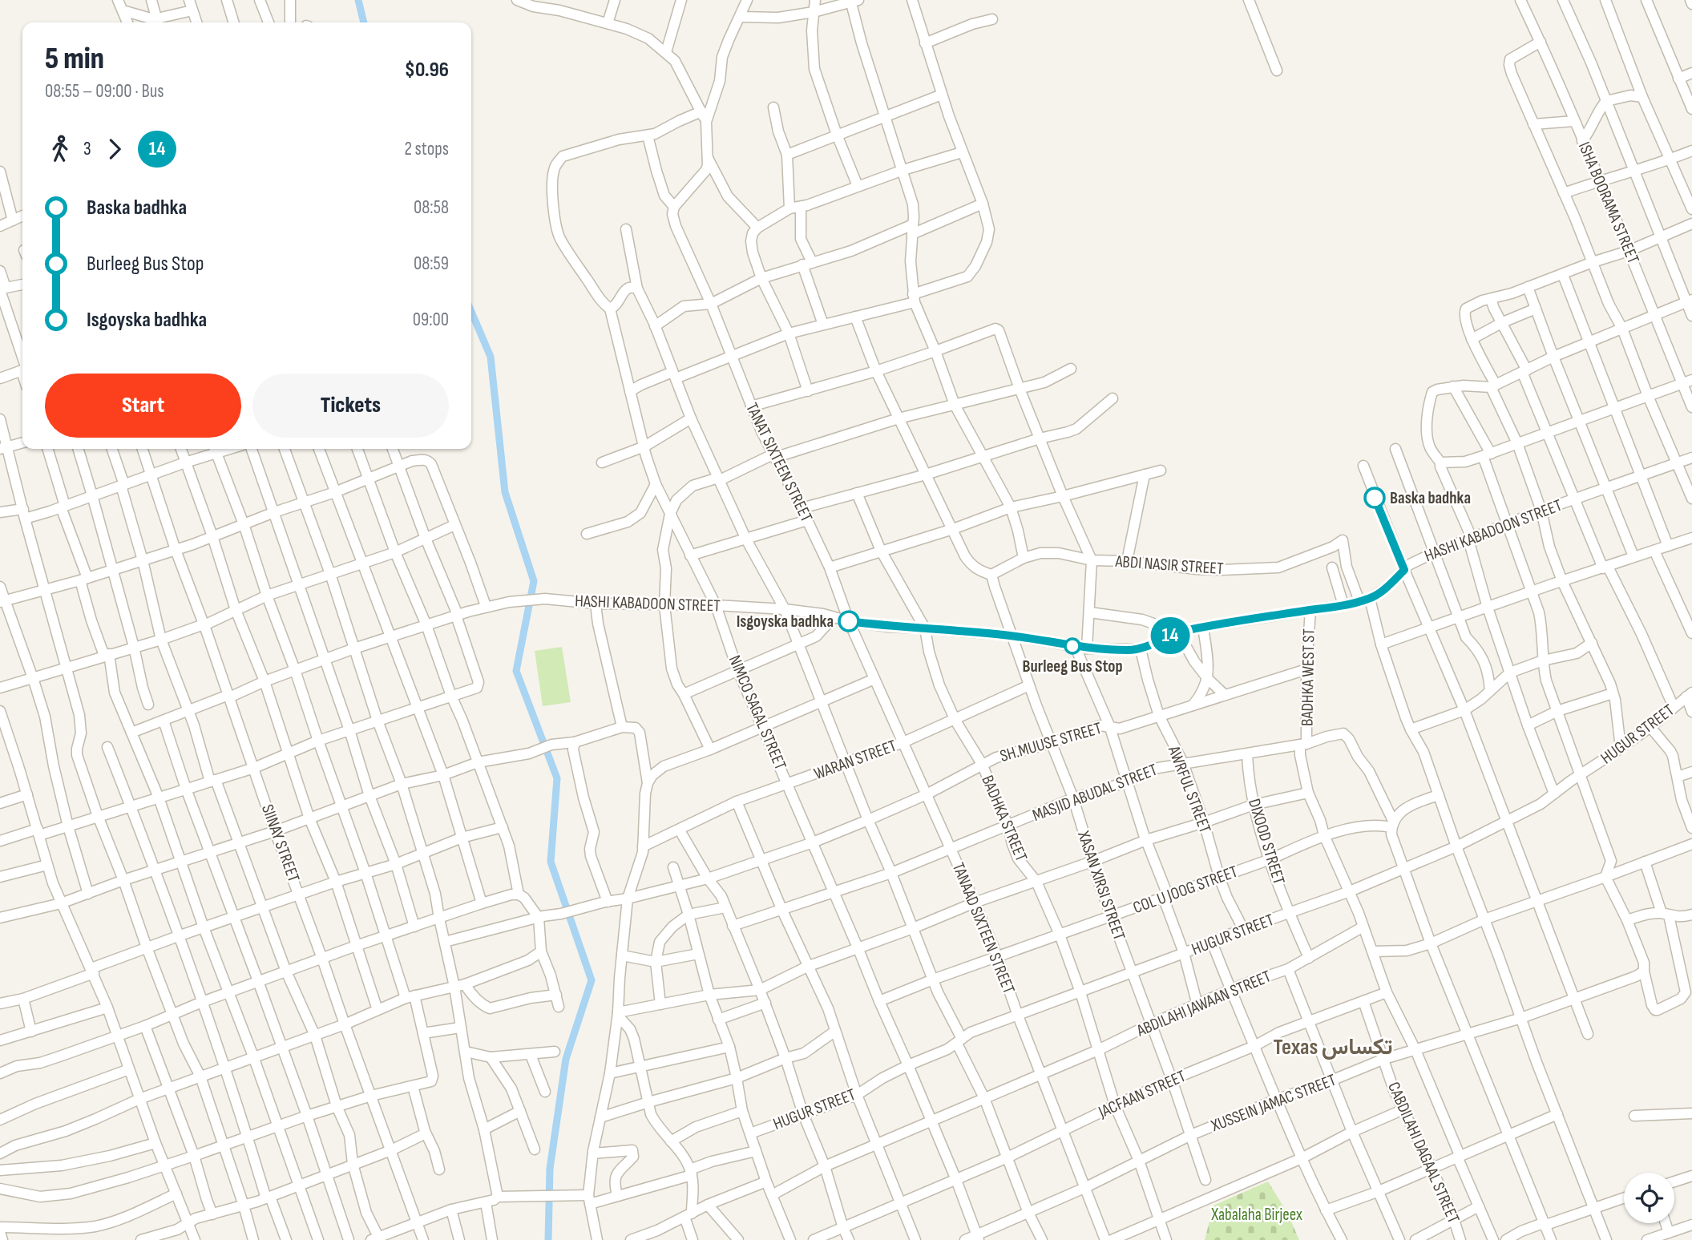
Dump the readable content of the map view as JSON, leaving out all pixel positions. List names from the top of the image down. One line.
{"streets":{"street":["ISHA BOORAMA STREET","TANAT SIXTEEN STREET","HASHI KABADOON STREET","ABDI NASIR STREET","BADHKA WEST ST","NIMCO SAGAL STREET","HUGUR STREET","SH.MUUSE STREET","WARAN STREET","AWRFUL STREET","MASJID ABUDAL STREET","BADHKA STREET","DIXOOD STREET","SIINAY STREET","XASAN XIRSI STREET","COL U JOOG STREET","TANAAD SIXTEEN STREET","ABDILAHI JAWAAN STREET","JACFAAN STREET","XUSSEIN JAMAC STREET","CABDILAHI DAGAAL STREET"]},"crossings":[["TANAT SIXTEEN STREET","HASHI KABADOON STREET"],["TANAT SIXTEEN STREET","TANAAD SIXTEEN STREET"],["HASHI KABADOON STREET","ABDI NASIR STREET"],["HASHI KABADOON STREET","BADHKA WEST ST"],["HASHI KABADOON STREET","NIMCO SAGAL STREET"],["HASHI KABADOON STREET","AWRFUL STREET"],["HASHI KABADOON STREET","BADHKA STREET"],["HASHI KABADOON STREET","SIINAY STREET"],["HASHI KABADOON STREET","XASAN XIRSI STREET"],["HASHI KABADOON STREET","TANAAD SIXTEEN STREET"],["ABDI NASIR STREET","XASAN XIRSI STREET"],["BADHKA WEST ST","HUGUR STREET"],["BADHKA WEST ST","SH.MUUSE STREET"],["BADHKA WEST ST","MASJID ABUDAL STREET"],["BADHKA WEST ST","COL U JOOG STREET"],["BADHKA WEST ST","ABDILAHI JAWAAN STREET"],["BADHKA WEST ST","JACFAAN STREET"],["BADHKA WEST ST","XUSSEIN JAMAC STREET"],["NIMCO SAGAL STREET","HUGUR STREET"],["NIMCO SAGAL STREET","SH.MUUSE STREET"],["NIMCO SAGAL STREET","WARAN STREET"],["NIMCO SAGAL STREET","MASJID ABUDAL STREET"],["NIMCO SAGAL STREET","COL U JOOG STREET"],["NIMCO SAGAL STREET","ABDILAHI JAWAAN STREET"],["NIMCO SAGAL STREET","JACFAAN STREET"],["NIMCO SAGAL STREET","XUSSEIN JAMAC STREET"],["HUGUR STREET","AWRFUL STREET"],["HUGUR STREET","BADHKA STREET"],["HUGUR STREET","DIXOOD STREET"],["HUGUR STREET","XASAN XIRSI STREET"],["HUGUR STREET","TANAAD SIXTEEN STREET"],["SH.MUUSE STREET","AWRFUL STREET"],["SH.MUUSE STREET","BADHKA STREET"],["SH.MUUSE STREET","XASAN XIRSI STREET"],["SH.MUUSE STREET","TANAAD SIXTEEN STREET"],["WARAN STREET","BADHKA STREET"],["WARAN STREET","XASAN XIRSI STREET"],["WARAN STREET","TANAAD SIXTEEN STREET"],["AWRFUL STREET","MASJID ABUDAL STREET"],["AWRFUL STREET","COL U JOOG STREET"],["MASJID ABUDAL STREET","BADHKA STREET"],["MASJID ABUDAL STREET","DIXOOD STREET"],["MASJID ABUDAL STREET","XASAN XIRSI STREET"],["MASJID ABUDAL STREET","COL U JOOG STREET"],["MASJID ABUDAL STREET","TANAAD SIXTEEN STREET"],["BADHKA STREET","COL U JOOG STREET"],["BADHKA STREET","ABDILAHI JAWAAN STREET"],["BADHKA STREET","JACFAAN STREET"],["BADHKA STREET","XUSSEIN JAMAC STREET"],["DIXOOD STREET","COL U JOOG STREET"],["DIXOOD STREET","ABDILAHI JAWAAN STREET"],["XASAN XIRSI STREET","COL U JOOG STREET"],["XASAN XIRSI STREET","ABDILAHI JAWAAN STREET"],["XASAN XIRSI STREET","JACFAAN STREET"],["XASAN XIRSI STREET","XUSSEIN JAMAC STREET"],["COL U JOOG STREET","TANAAD SIXTEEN STREET"],["TANAAD SIXTEEN STREET","ABDILAHI JAWAAN STREET"],["TANAAD SIXTEEN STREET","JACFAAN STREET"],["TANAAD SIXTEEN STREET","XUSSEIN JAMAC STREET"],["JACFAAN STREET","CABDILAHI DAGAAL STREET"],["XUSSEIN JAMAC STREET","CABDILAHI DAGAAL STREET"]],"districts":["Texas تكساس"],"parks":["Xabalaha Birjeex"],"places":["Baska badhka","Isgoyska badhka","Burleeg Bus Stop"],"lines":["bus line 14"],"page":{"on_map":"14","heading":["5 min","08:55 – 09:00 · Bus","$0.96"],"legs":["3","14","2 stops"],"list":[{"name":"Baska badhka","value":"08:58"},{"name":"Burleeg Bus Stop","value":"08:59"},{"name":"Isgoyska badhka","value":"09:00"}],"buttons":["Start","Tickets"]}}
